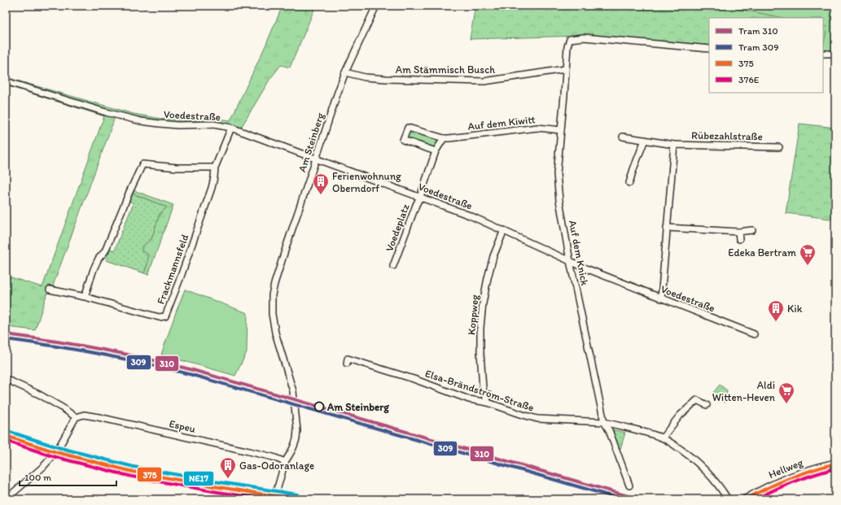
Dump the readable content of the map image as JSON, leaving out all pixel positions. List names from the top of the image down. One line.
{"streets":{"street":["Am Stämmisch Busch","Voedestraße","Auf dem Kiwitt","Rübezahlstraße","Am Steinberg","Voedeplatz","Auf dem Knick","Frackmannsfeld","Koppweg","Elsa-Brändström-Straße","Espeu","Hellweg"]},"crossings":[["Am Stämmisch Busch","Am Steinberg"],["Am Stämmisch Busch","Auf dem Knick"],["Voedestraße","Am Steinberg"],["Voedestraße","Voedeplatz"],["Voedestraße","Auf dem Knick"],["Voedestraße","Frackmannsfeld"],["Voedestraße","Koppweg"],["Auf dem Kiwitt","Auf dem Knick"],["Am Steinberg","Espeu"],["Auf dem Knick","Elsa-Brändström-Straße"],["Koppweg","Elsa-Brändström-Straße"]],"places":{"building":["Ferienwohnung Oberndorf","Kik","Gas-Odoranlage"],"supermarket":["Edeka Bertram","Aldi Witten-Heven"],"other":["Am Steinberg"]},"lines":["tram line 310","tram line 309","transit line NE17","transit line 375","transit line 376E"],"legend":["Tram 310","Tram 309","375","376E"],"scale_bar":"100 m"}
